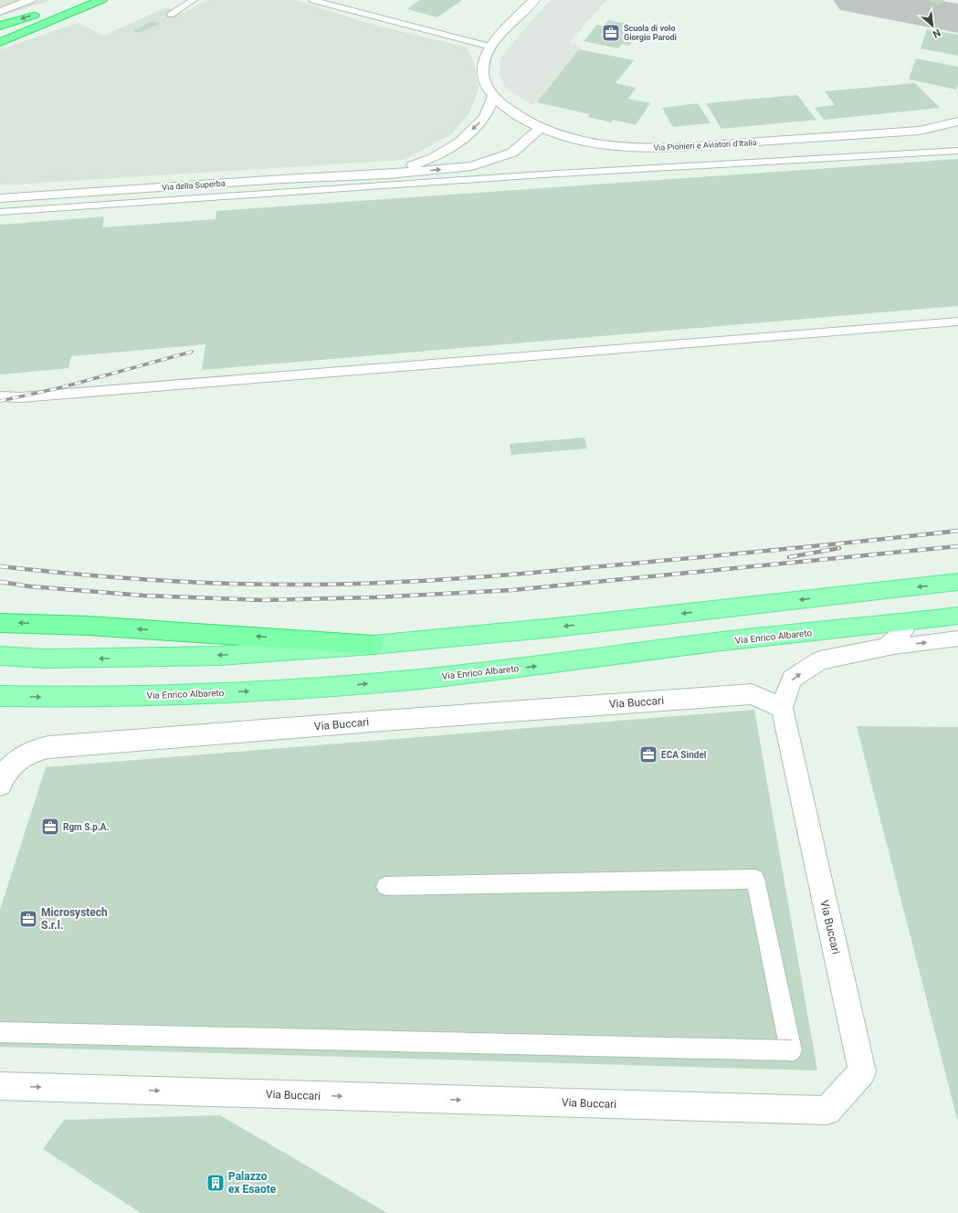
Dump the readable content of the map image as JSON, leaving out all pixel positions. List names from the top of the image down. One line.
{"streets":{"main road":["Via Enrico Albareto"],"street":["Via Pionieri e Aviatori d'Italia","Via della Superba","Via Buccari"]},"crossings":[["Via Pionieri e Aviatori d'Italia","Via della Superba"]],"places":{"office":["Scuola di volo Giorgio Parodi","ECA Sindel","Rgm S.p.A.","Microsystech S.r.l."],"building":["Palazzo ex Esaote"]},"north":"bottom right"}
